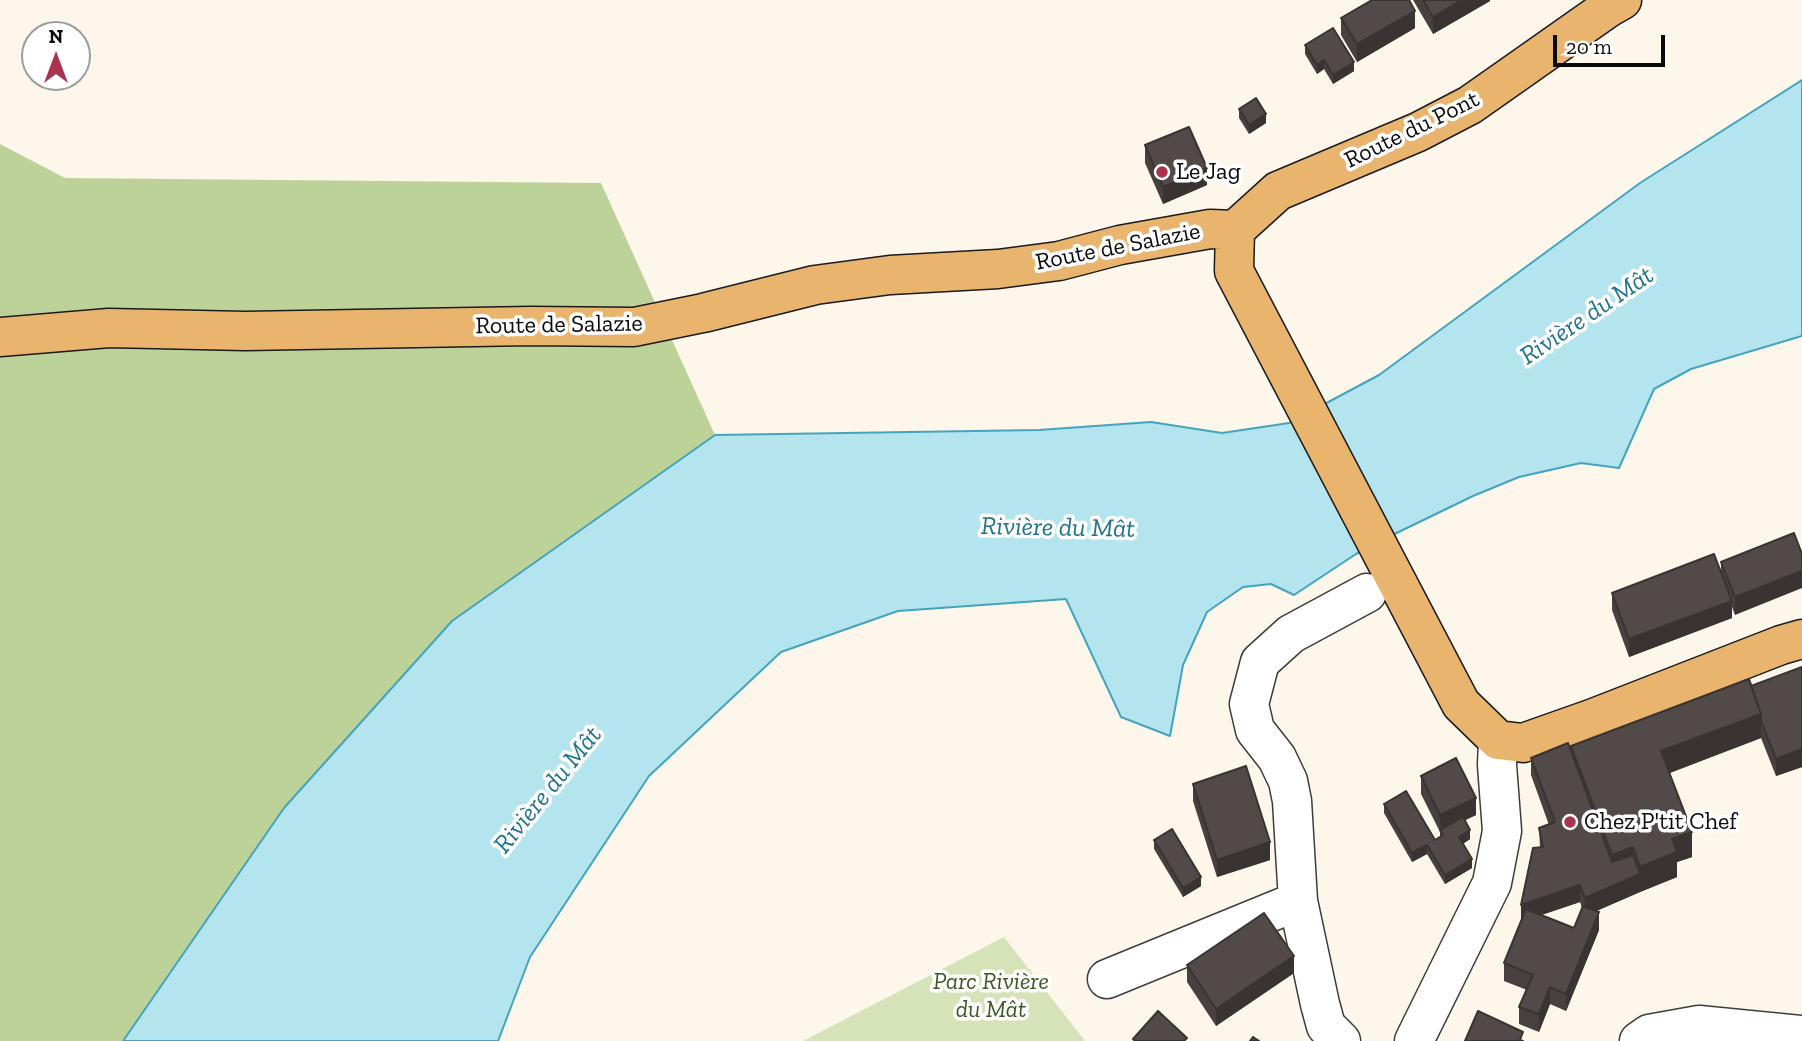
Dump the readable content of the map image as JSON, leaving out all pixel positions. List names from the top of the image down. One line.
{"streets":{"main road":["Route du Pont","Route de Salazie"]},"crossings":[["Route du Pont","Route de Salazie"]],"water":["Rivière du Mât"],"parks":["Parc Rivière du Mât"],"places":["Le Jag","Chez P'tit Chef"],"scale_bar":"20 m","north":"top"}
